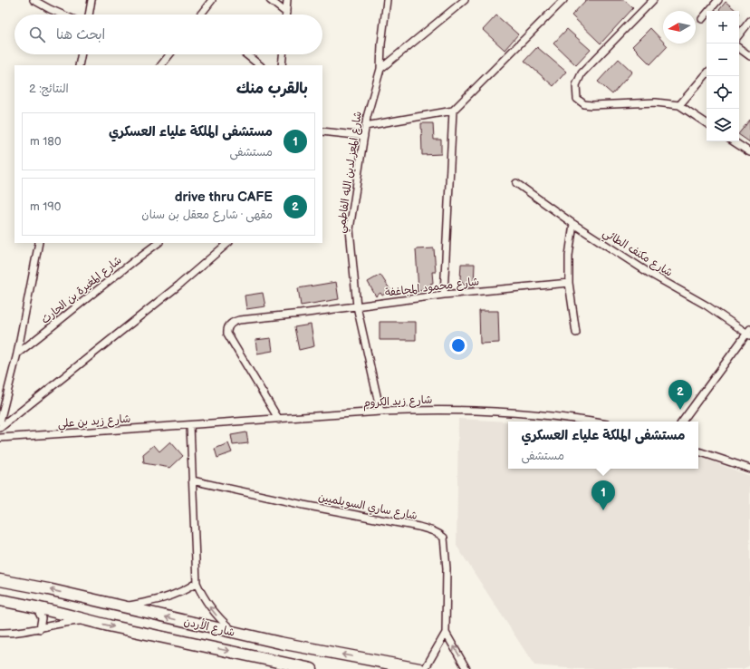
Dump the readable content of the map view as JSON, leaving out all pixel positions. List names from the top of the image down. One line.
{"streets":{"highway":["شارع الأردن"],"street":["شارع المعز لدين الله الفاطمي","شارع مكنف الطائي","شارع محمود المجاغفة","شارع المغيرة بن الحارث","شارع زيد الكروم","شارع زيد بن علي","شارع ساري السويلميين"]},"crossings":[["شارع المعز لدين الله الفاطمي","شارع محمود المجاغفة"],["شارع المعز لدين الله الفاطمي","شارع زيد الكروم"],["شارع محمود المجاغفة","شارع زيد الكروم"],["شارع زيد الكروم","شارع زيد بن علي"]],"north":"left","page":{"map_buttons":["+","−"],"search":"ابحث هنا","heading":["بالقرب منك","النتائج: 2"],"list":[{"mark":"1","name":"مستشفى الملكة علياء العسكري","note":"مستشفى","value":"180 m"},{"mark":"2","name":"drive thru CAFE","note":"مقهى · شارع معقل بن سنان","value":"190 m"}],"pins":["2","1"],"popup":["مستشفى الملكة علياء العسكري","مستشفى"]}}
